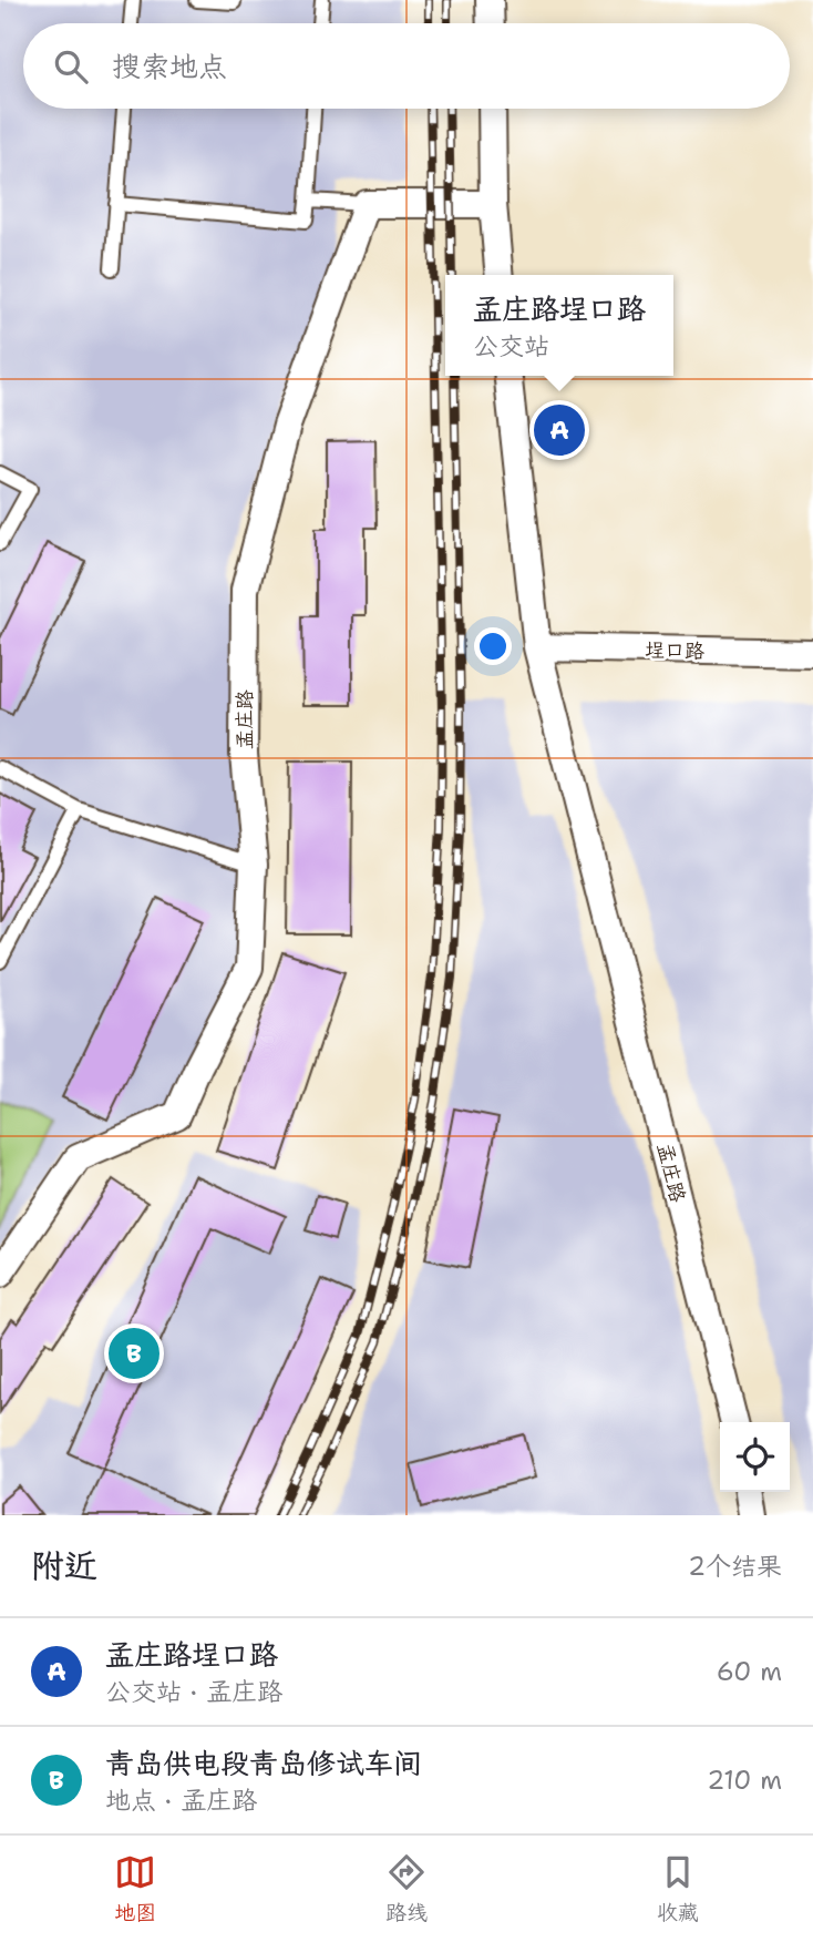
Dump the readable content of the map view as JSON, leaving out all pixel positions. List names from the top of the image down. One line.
{"streets":{"street":["埕口路","孟庄路"]},"crossings":[["埕口路","孟庄路"]],"page":{"search":"搜索地点","popup":["孟庄路埕口路","公交站"],"pins":["A","B"],"heading":["附近","2个结果"],"list":[{"mark":"A","name":"孟庄路埕口路","note":"公交站 · 孟庄路","value":"60 m"},{"mark":"B","name":"青岛供电段青岛修试车间","note":"地点 · 孟庄路","value":"210 m"}],"nav":["地图","路线","收藏"]}}
